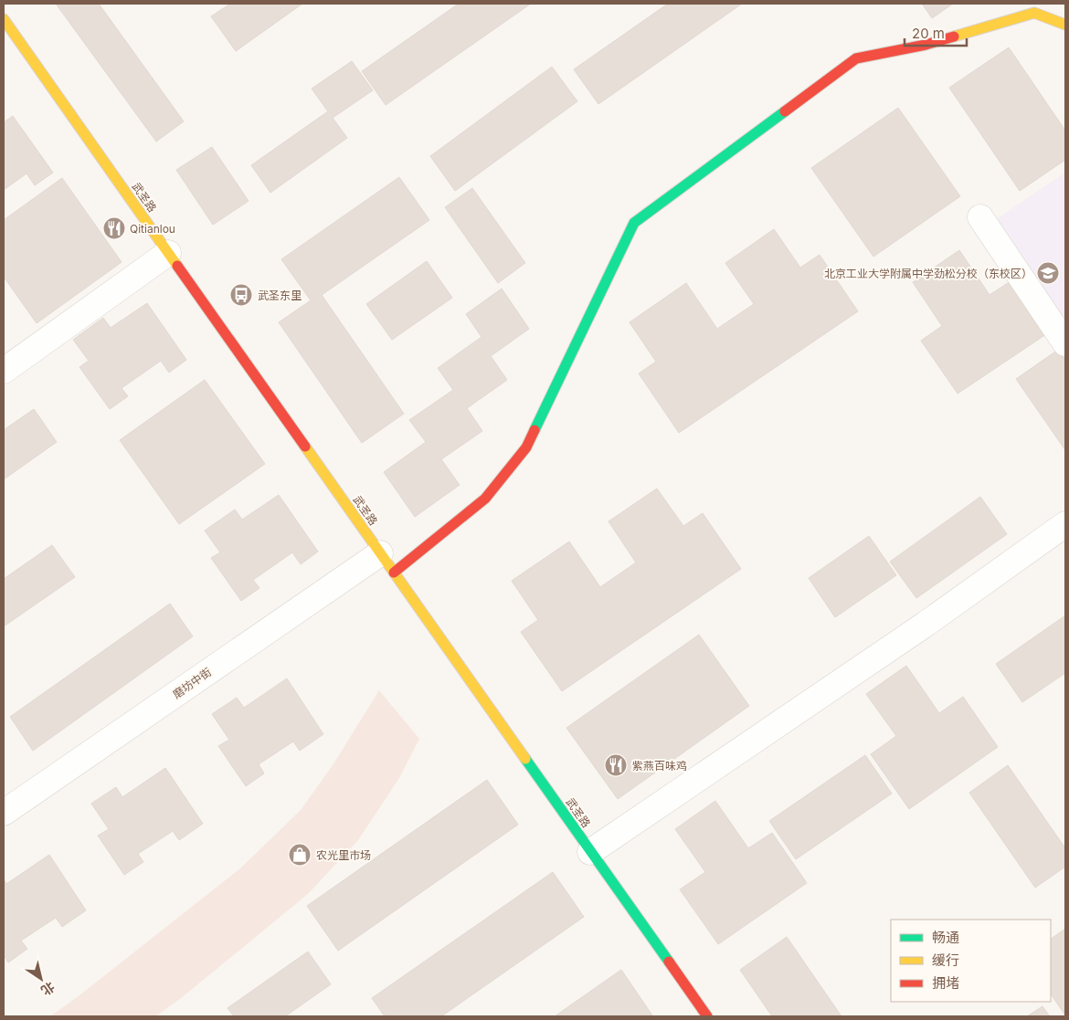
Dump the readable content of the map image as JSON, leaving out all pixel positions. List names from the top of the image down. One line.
{"streets":{"street":["武圣路","磨坊中街"]},"crossings":[["武圣路","磨坊中街"]],"places":{"restaurant":["Qitianlou","紫燕百味鸡"],"school or university":["北京工业大学附属中学劲松分校（东校区）"],"bus stop":["武圣东里"],"shop":["农光里市场"]},"legend":["畅通","缓行","拥堵"],"scale_bar":"20 m","north":"bottom right"}
